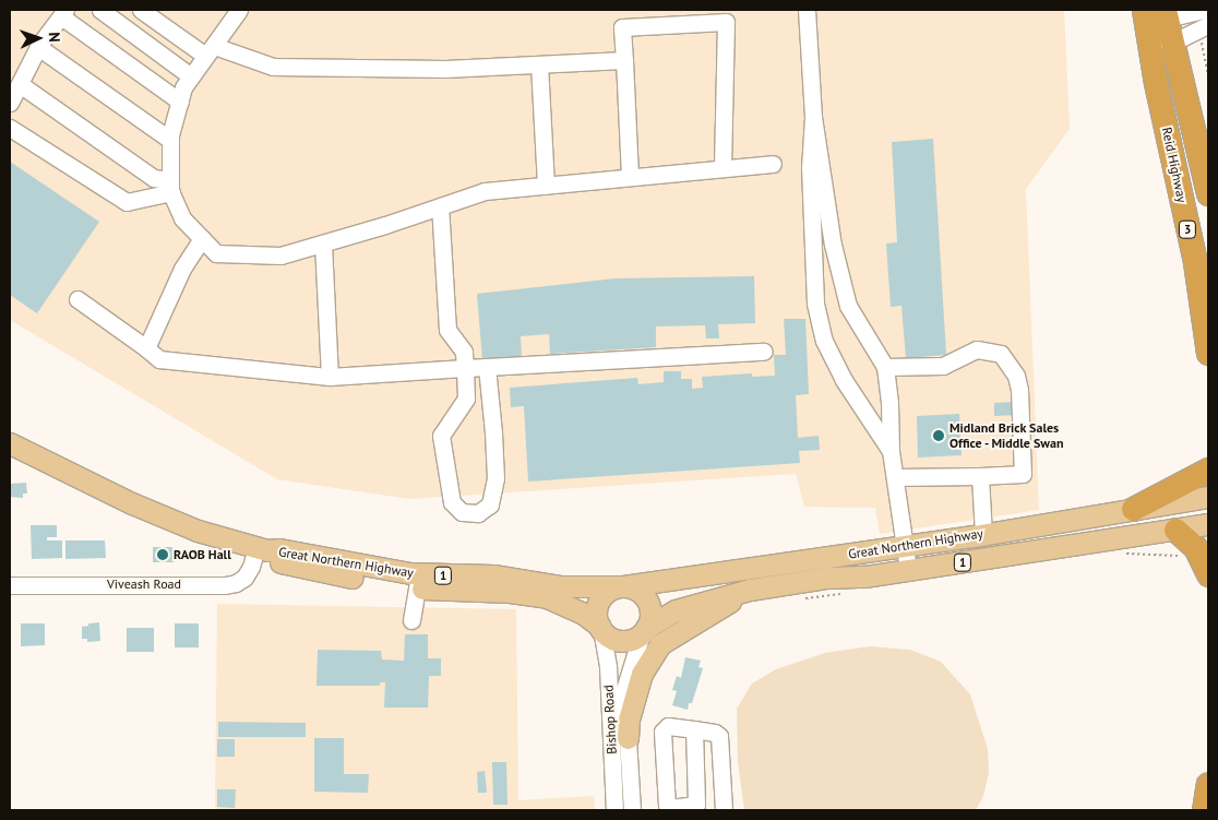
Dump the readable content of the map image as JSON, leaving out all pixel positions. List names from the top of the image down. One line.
{"streets":{"highway":["Reid Highway","3"],"main road":["Great Northern Highway","1"],"street":["Viveash Road","Bishop Road"]},"crossings":[["Great Northern Highway","1"],["Great Northern Highway","Viveash Road"],["Great Northern Highway","Bishop Road"],["1","Bishop Road"]],"places":["Midland Brick Sales Office - Middle Swan","RAOB Hall"],"north":"right"}
